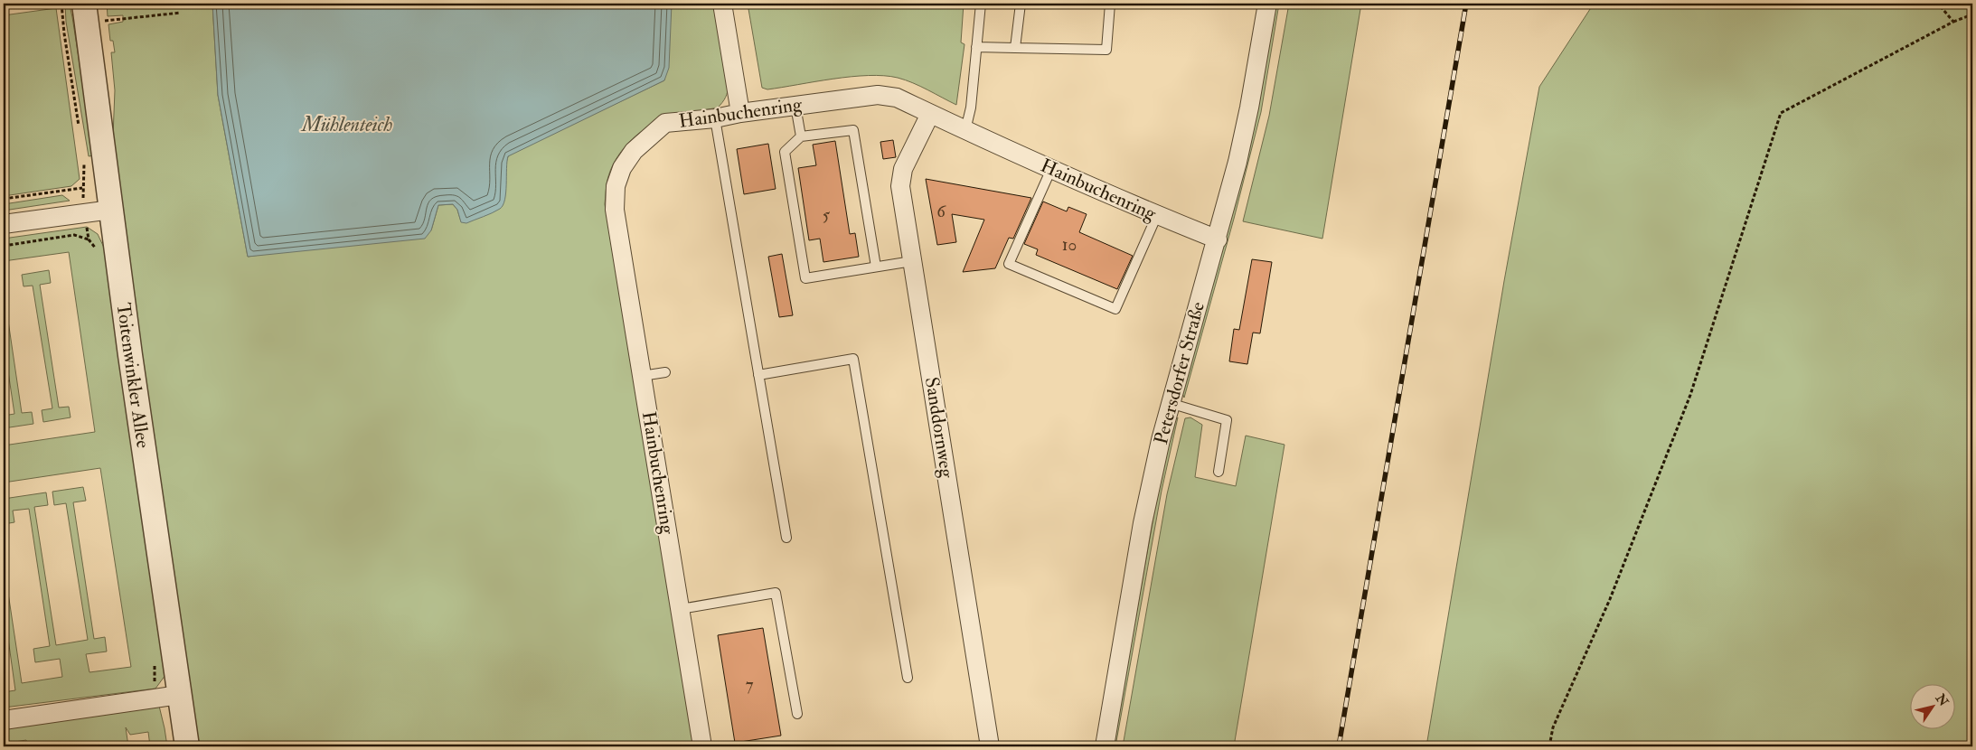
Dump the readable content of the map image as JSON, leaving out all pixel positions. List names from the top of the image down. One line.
{"streets":{"street":["Hainbuchenring","Petersdorfer Straße","Toitenwinkler Allee","Sanddornweg"]},"crossings":[["Hainbuchenring","Petersdorfer Straße"],["Hainbuchenring","Sanddornweg"]],"water":["Mühlenteich"],"house_numbers":["6","5","10","7"],"north":"top right"}
